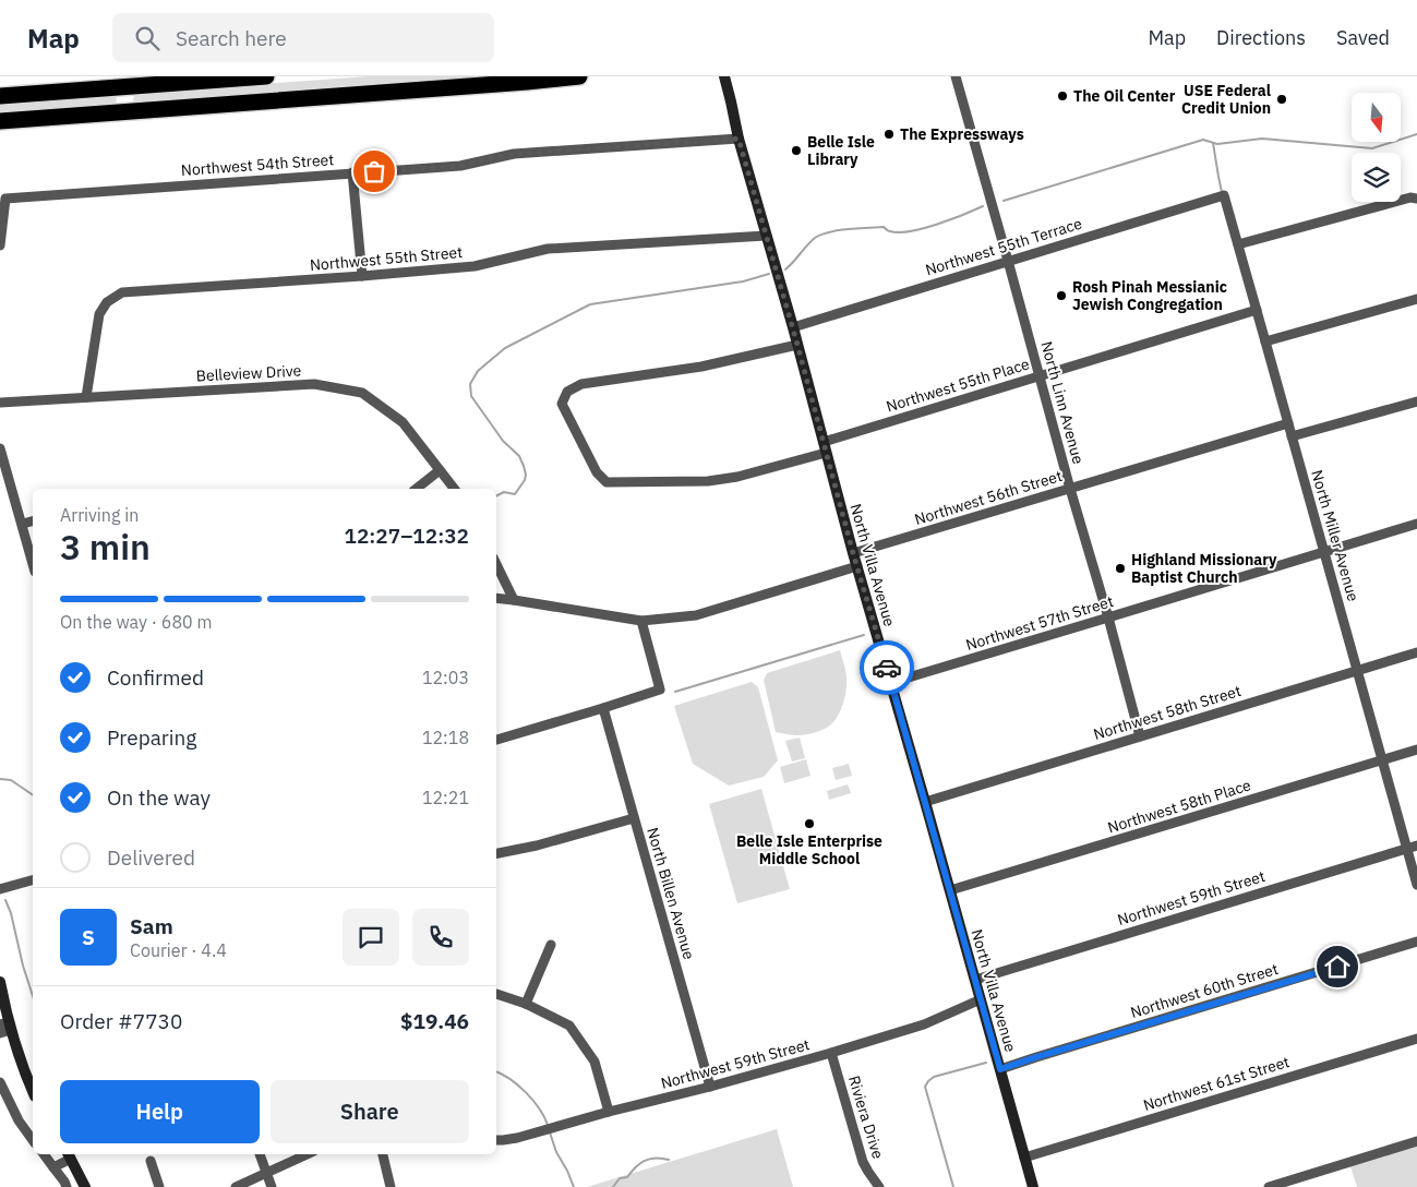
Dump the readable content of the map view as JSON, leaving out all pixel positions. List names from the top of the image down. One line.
{"streets":{"street":["Northwest 54th Street","Northwest 55th Terrace","Northwest 55th Street","Belleview Drive","Northwest 55th Place","North Linn Avenue","Northwest 56th Street","North Miller Avenue","North Villa Avenue","Northwest 57th Street","Northwest 58th Street","Northwest 58th Place","North Billen Avenue","Northwest 59th Street","Northwest 60th Street","Northwest 61st Street","Riviera Drive"]},"crossings":[["Northwest 54th Street","North Villa Avenue"],["Northwest 55th Terrace","North Linn Avenue"],["Northwest 55th Terrace","North Miller Avenue"],["Northwest 55th Terrace","North Villa Avenue"],["Northwest 55th Street","Belleview Drive"],["Northwest 55th Street","North Villa Avenue"],["Northwest 55th Place","North Linn Avenue"],["Northwest 55th Place","North Miller Avenue"],["Northwest 55th Place","North Villa Avenue"],["North Linn Avenue","Northwest 56th Street"],["North Linn Avenue","Northwest 57th Street"],["North Linn Avenue","Northwest 58th Street"],["Northwest 56th Street","North Miller Avenue"],["Northwest 56th Street","North Villa Avenue"],["North Miller Avenue","Northwest 57th Street"],["North Miller Avenue","Northwest 58th Street"],["North Miller Avenue","Northwest 58th Place"],["North Miller Avenue","Northwest 59th Street"],["North Villa Avenue","Northwest 57th Street"],["North Villa Avenue","Northwest 58th Street"],["North Villa Avenue","Northwest 58th Place"],["North Villa Avenue","Northwest 59th Street"],["North Villa Avenue","Northwest 60th Street"],["North Villa Avenue","Northwest 61st Street"],["North Billen Avenue","Northwest 59th Street"],["Northwest 59th Street","Riviera Drive"]],"places":["The Oil Center","USE Federal Credit Union","The Expressways","Belle Isle Library","Rosh Pinah Messianic Jewish Congregation","Highland Missionary Baptist Church","Belle Isle Enterprise Middle School"],"north":"bottom","page":{"header":"Map","search":"Search here","nav":["Map","Directions","Saved"],"heading":["3 min","Arriving in","12:27–12:32"],"panel":["Sam","Courier · 4.4","Order #7730","$19.46"],"bar":"On the way · 680 m","list":[["Confirmed","12:03"],["Preparing","12:18"],["On the way","12:21"],"Delivered"],"round":"S","buttons":["Help","Share"]}}
